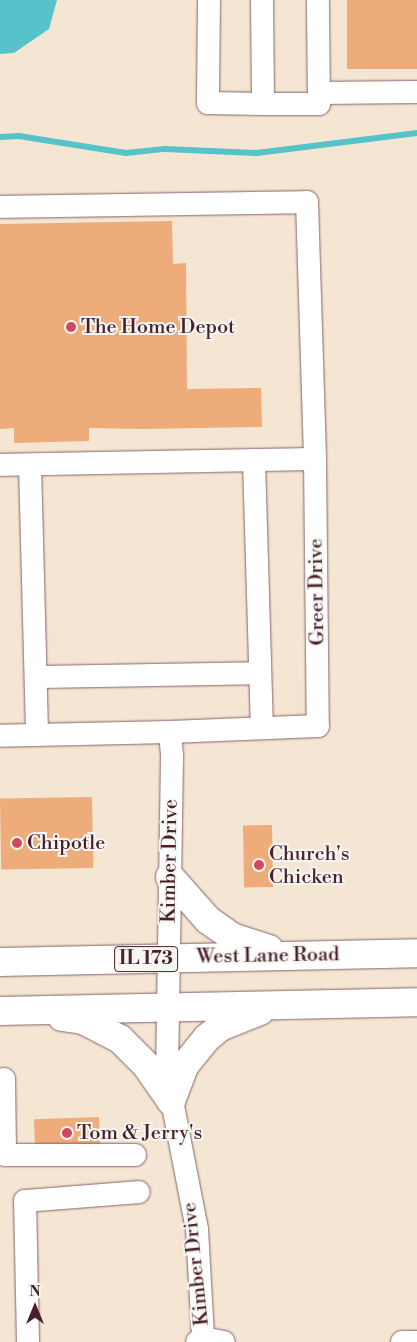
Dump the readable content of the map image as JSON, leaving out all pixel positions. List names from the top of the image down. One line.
{"streets":{"main road":["West Lane Road","IL 173"],"street":["Greer Drive","Kimber Drive"]},"crossings":[["Kimber Drive","West Lane Road"]],"places":["The Home Depot","Chipotle","Church's Chicken","Tom & Jerry's"],"north":"top"}
